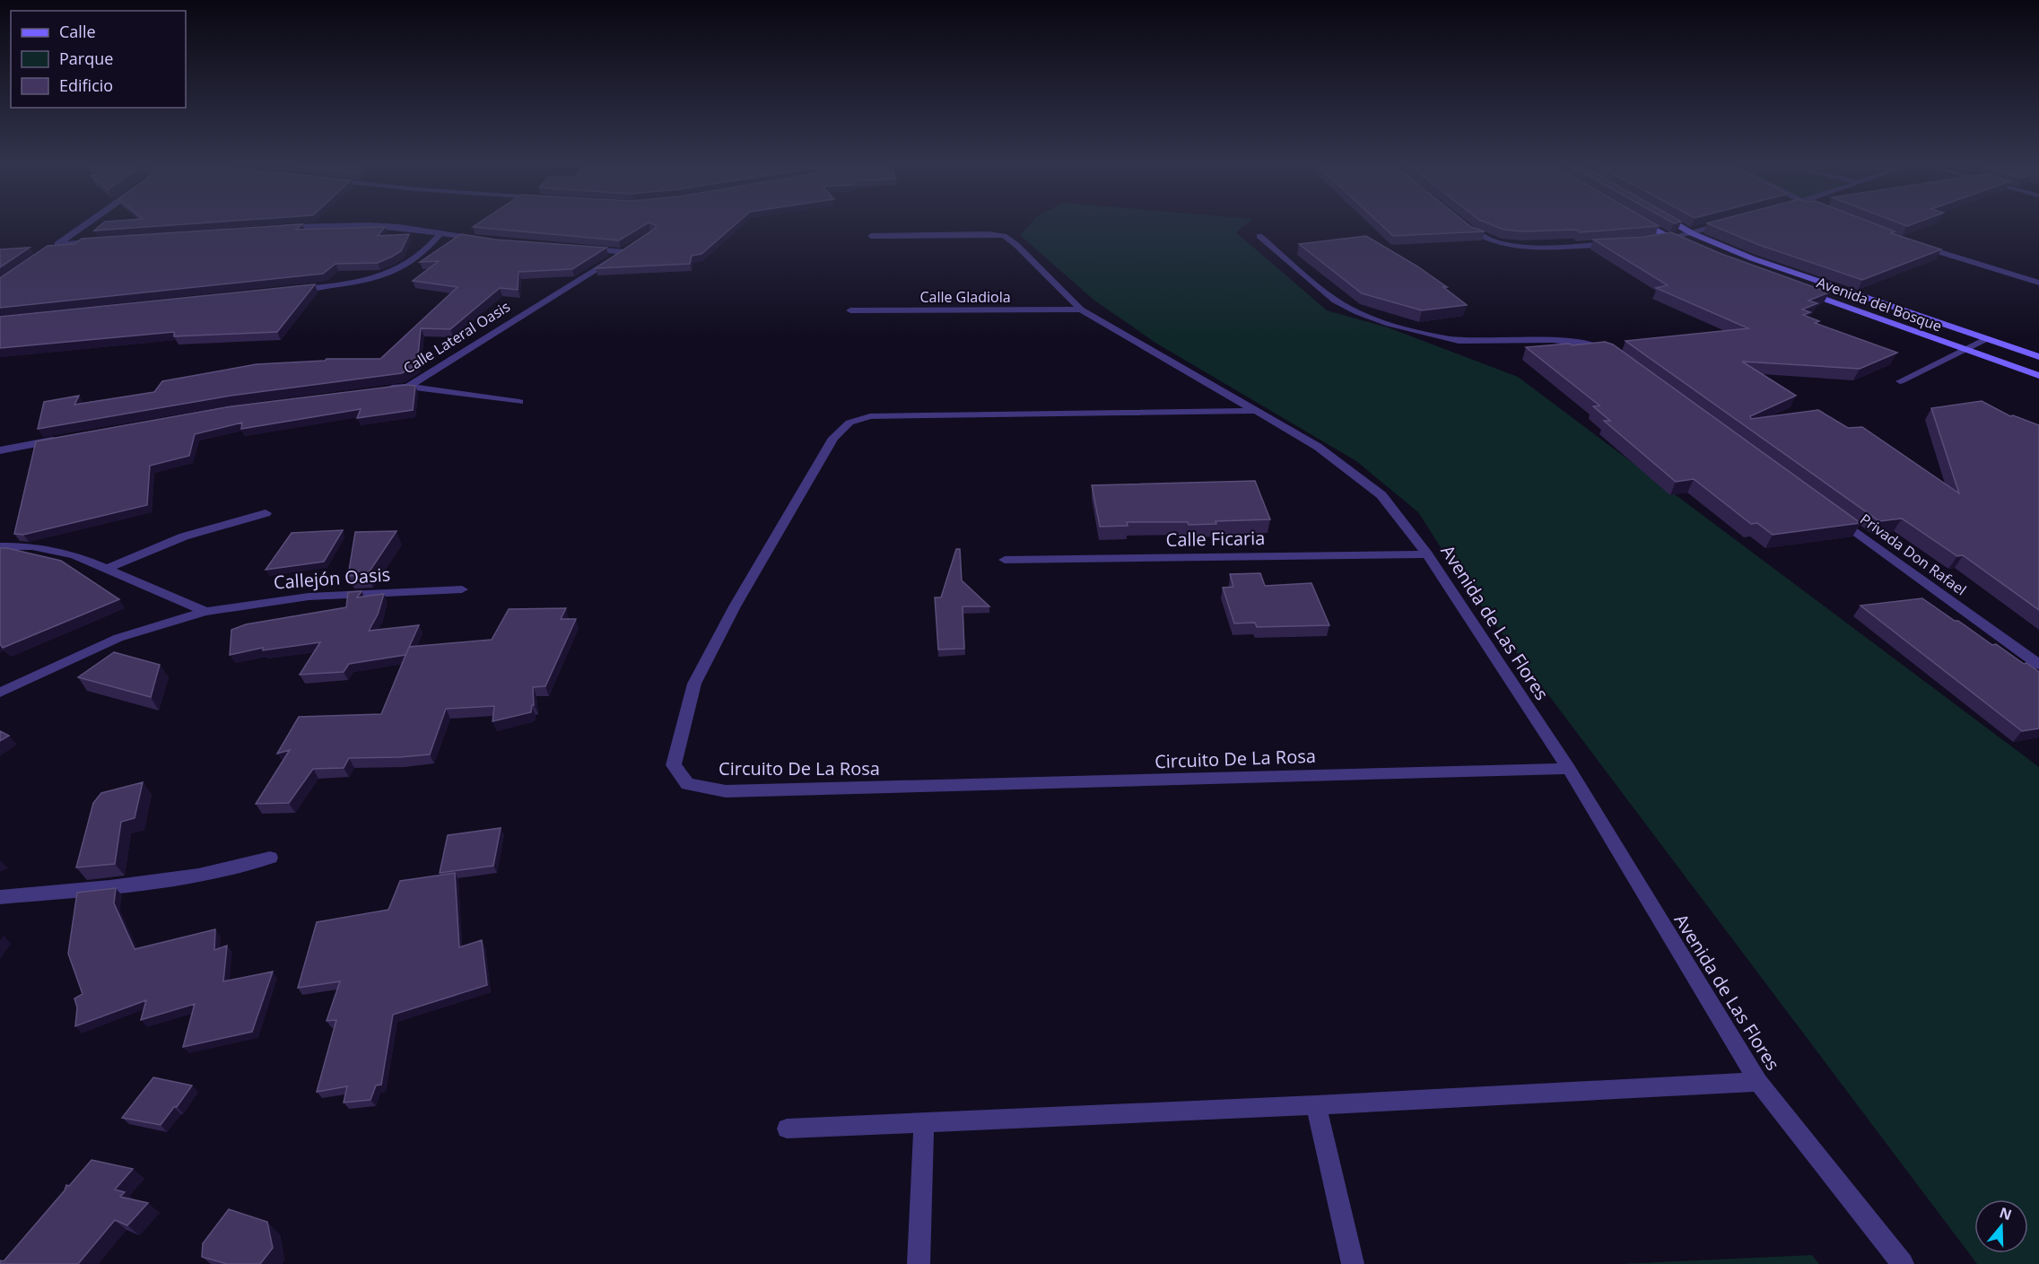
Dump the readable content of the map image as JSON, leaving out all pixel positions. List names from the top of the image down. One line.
{"streets":{"street":["Calle Gladiola","Avenida del Bosque","Calle Lateral Oasis","Calle Ficaria","Privada Don Rafael","Callejón Oasis","Avenida de Las Flores","Circuito De La Rosa"]},"crossings":[["Calle Gladiola","Avenida de Las Flores"],["Calle Ficaria","Avenida de Las Flores"],["Avenida de Las Flores","Circuito De La Rosa"]],"legend":["Calle","Parque","Edificio"],"north":"top"}
